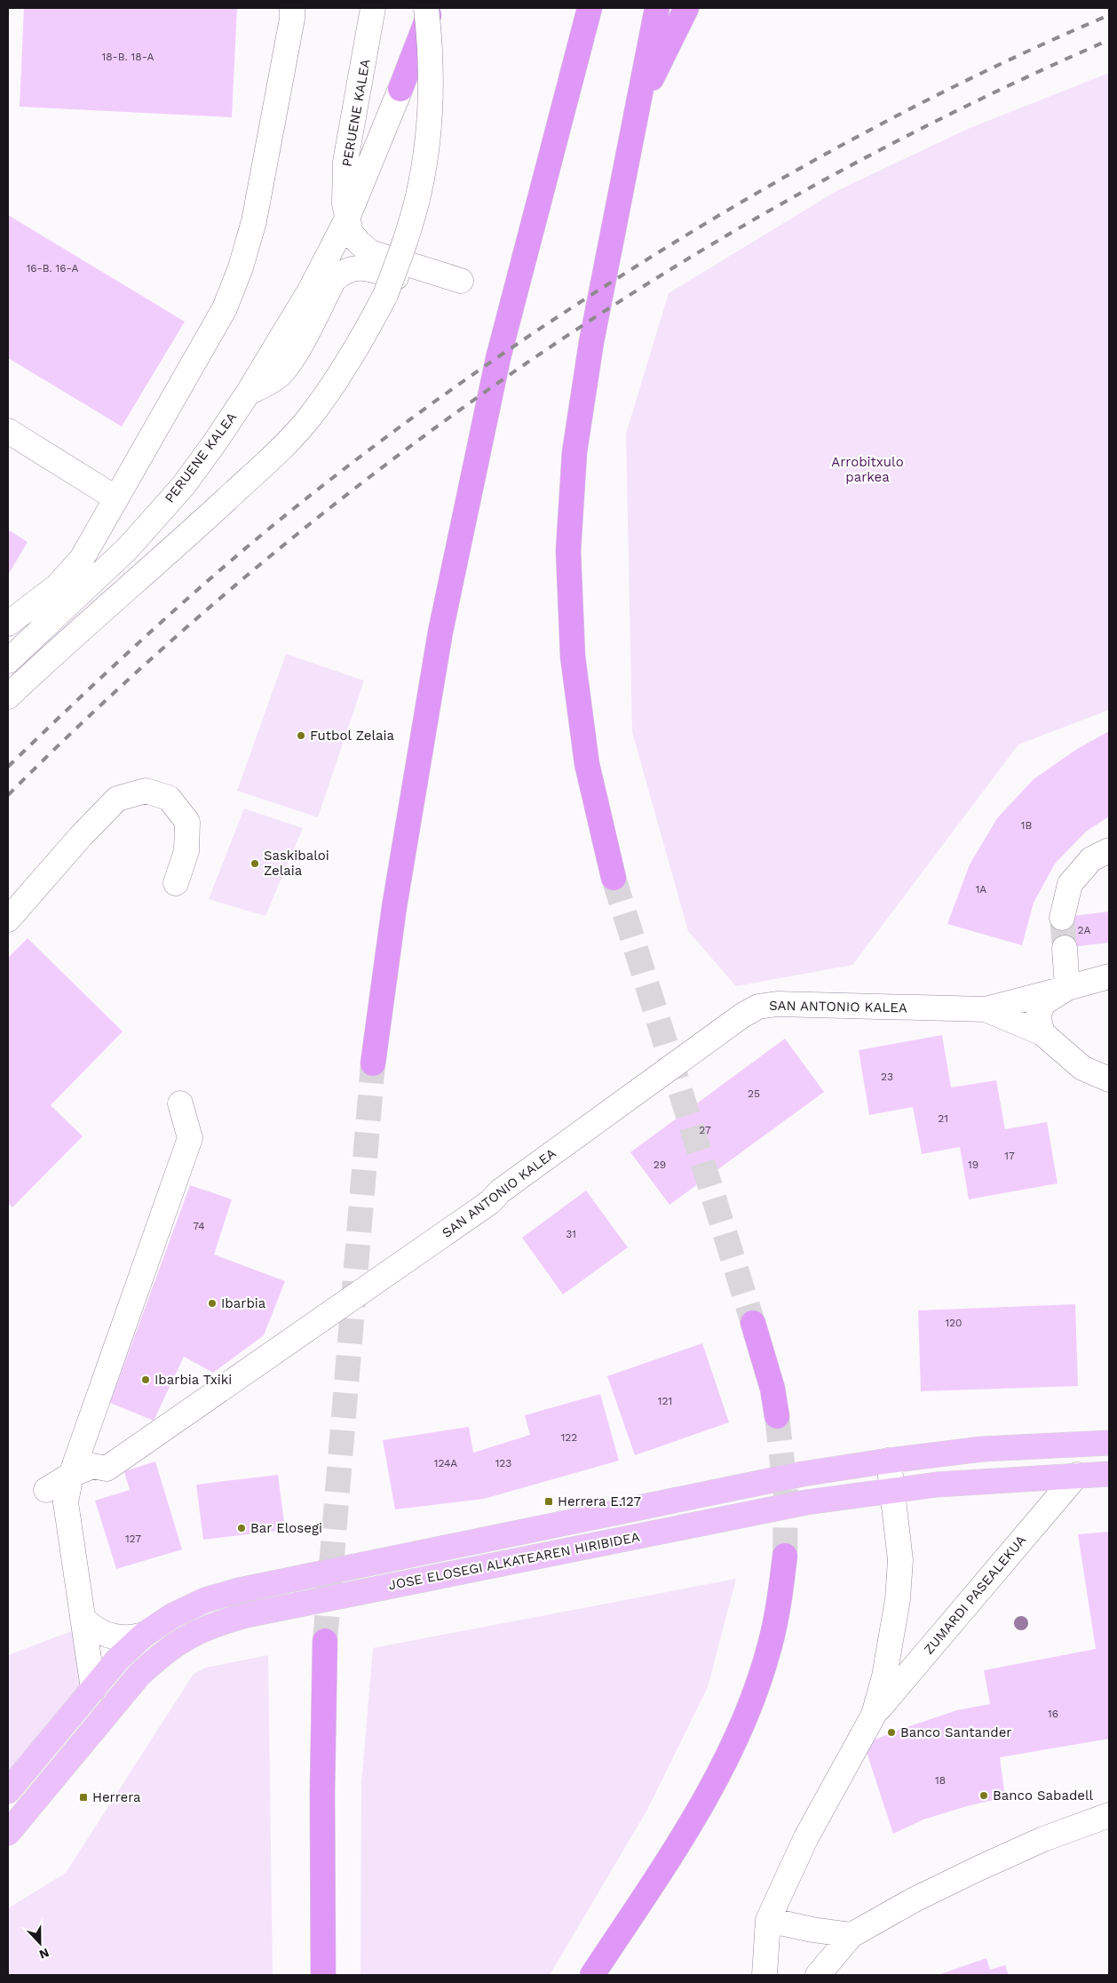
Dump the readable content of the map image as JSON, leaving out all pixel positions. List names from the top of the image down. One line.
{"streets":{"main road":["JOSE ELOSEGI ALKATEAREN HIRIBIDEA"],"street":["PERUENE KALEA","SAN ANTONIO KALEA","ZUMARDI PASEALEKUA"]},"crossings":[["JOSE ELOSEGI ALKATEAREN HIRIBIDEA","ZUMARDI PASEALEKUA"]],"parks":["Arrobitxulo parkea"],"places":{"other":["Futbol Zelaia","Saskibaloi Zelaia","Ibarbia","Ibarbia Txiki","Bar Elosegi","Banco Santander","Banco Sabadell"],"transit":["Herrera E.127","Herrera"]},"house_numbers":["18-B. 18-A","16-B. 16-A","1B","1A","2A","23","25","21","27","17","29","19","74","31","120","121","122","124A","123","127","16","18"],"north":"bottom"}
